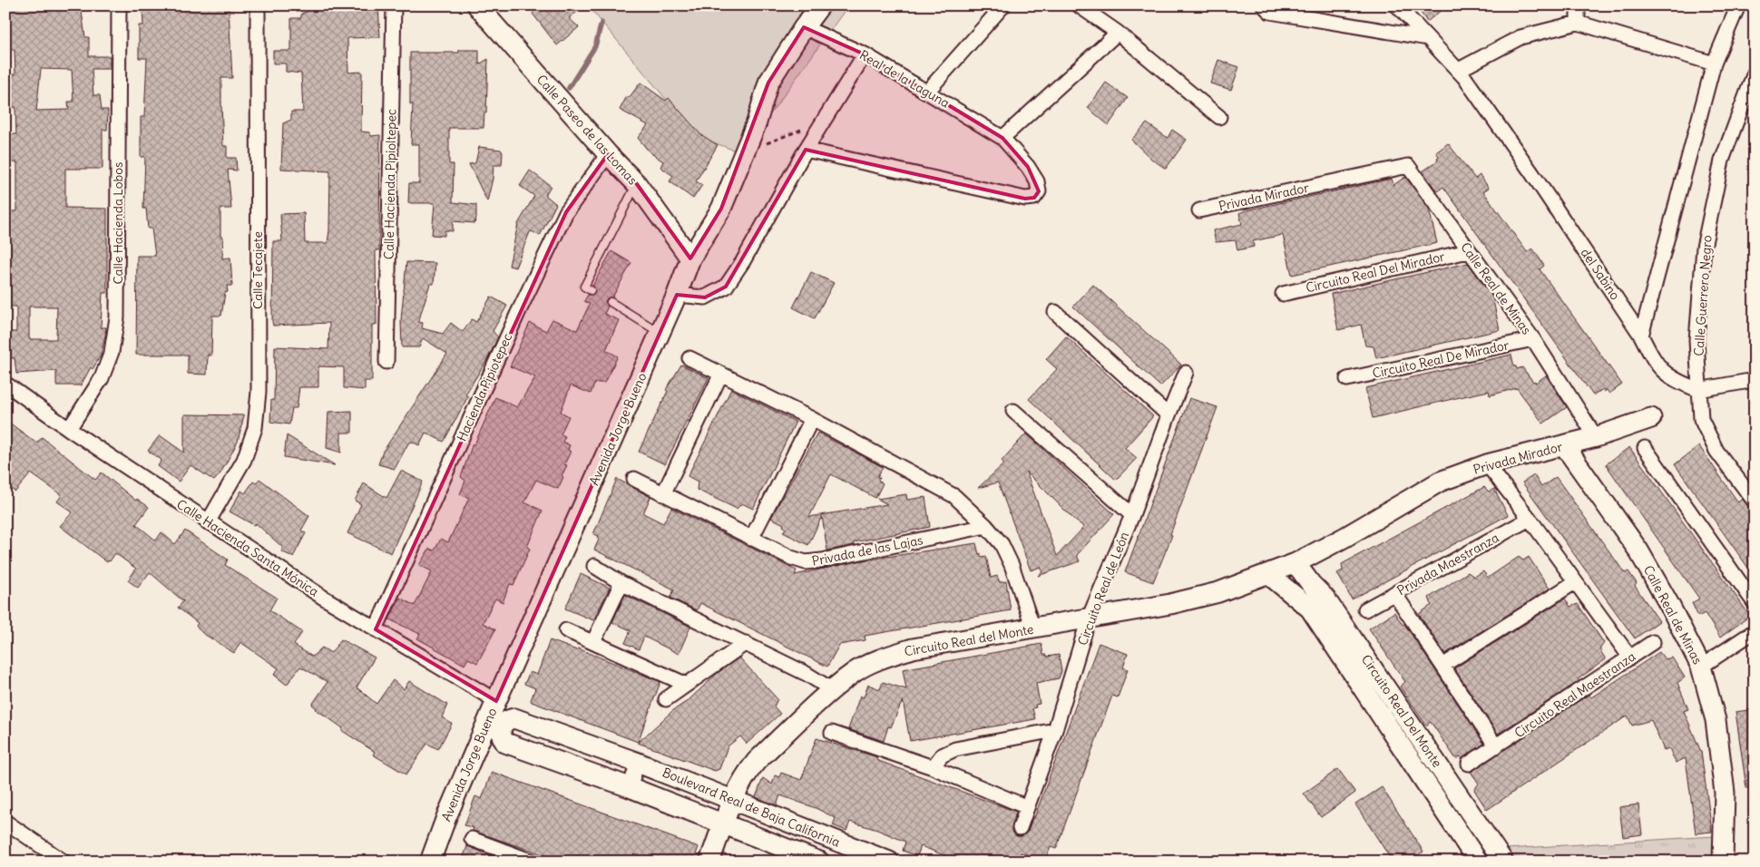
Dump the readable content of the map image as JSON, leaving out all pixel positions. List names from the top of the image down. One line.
{"streets":{"street":["Real de la Laguna","Calle Paseo de las Lomas","Calle Hacienda Pipioltepec","Privada Mirador","Calle Hacienda Lobos","Calle Tecajete","Circuito Real Del Mirador","del Sabino","Calle Real de Minas","Calle Guerrero Negro","Circuito Real De Mirador","Hacienda Pipiotepec","Avenida Jorge Bueno","Calle Hacienda Santa Mónica","Privada de las Lajas","Privada Maestranza","Circuito Real de León","Circuito Real del Monte","Circuito Real Maestranza","Circuito Real Del Monte","Boulevard Real de Baja California"]},"crossings":[["Real de la Laguna","Avenida Jorge Bueno"],["Calle Paseo de las Lomas","Hacienda Pipiotepec"],["Calle Paseo de las Lomas","Avenida Jorge Bueno"],["Privada Mirador","Calle Real de Minas"],["Privada Mirador","Circuito Real del Monte"],["Privada Mirador","Circuito Real Del Monte"],["Calle Hacienda Lobos","Calle Hacienda Santa Mónica"],["Calle Tecajete","Calle Hacienda Santa Mónica"],["Circuito Real Del Mirador","Calle Real de Minas"],["del Sabino","Calle Guerrero Negro"],["Calle Real de Minas","Circuito Real De Mirador"],["Hacienda Pipiotepec","Calle Hacienda Santa Mónica"],["Avenida Jorge Bueno","Calle Hacienda Santa Mónica"],["Circuito Real de León","Circuito Real del Monte"],["Circuito Real del Monte","Circuito Real Del Monte"],["Circuito Real del Monte","Boulevard Real de Baja California"]]}
